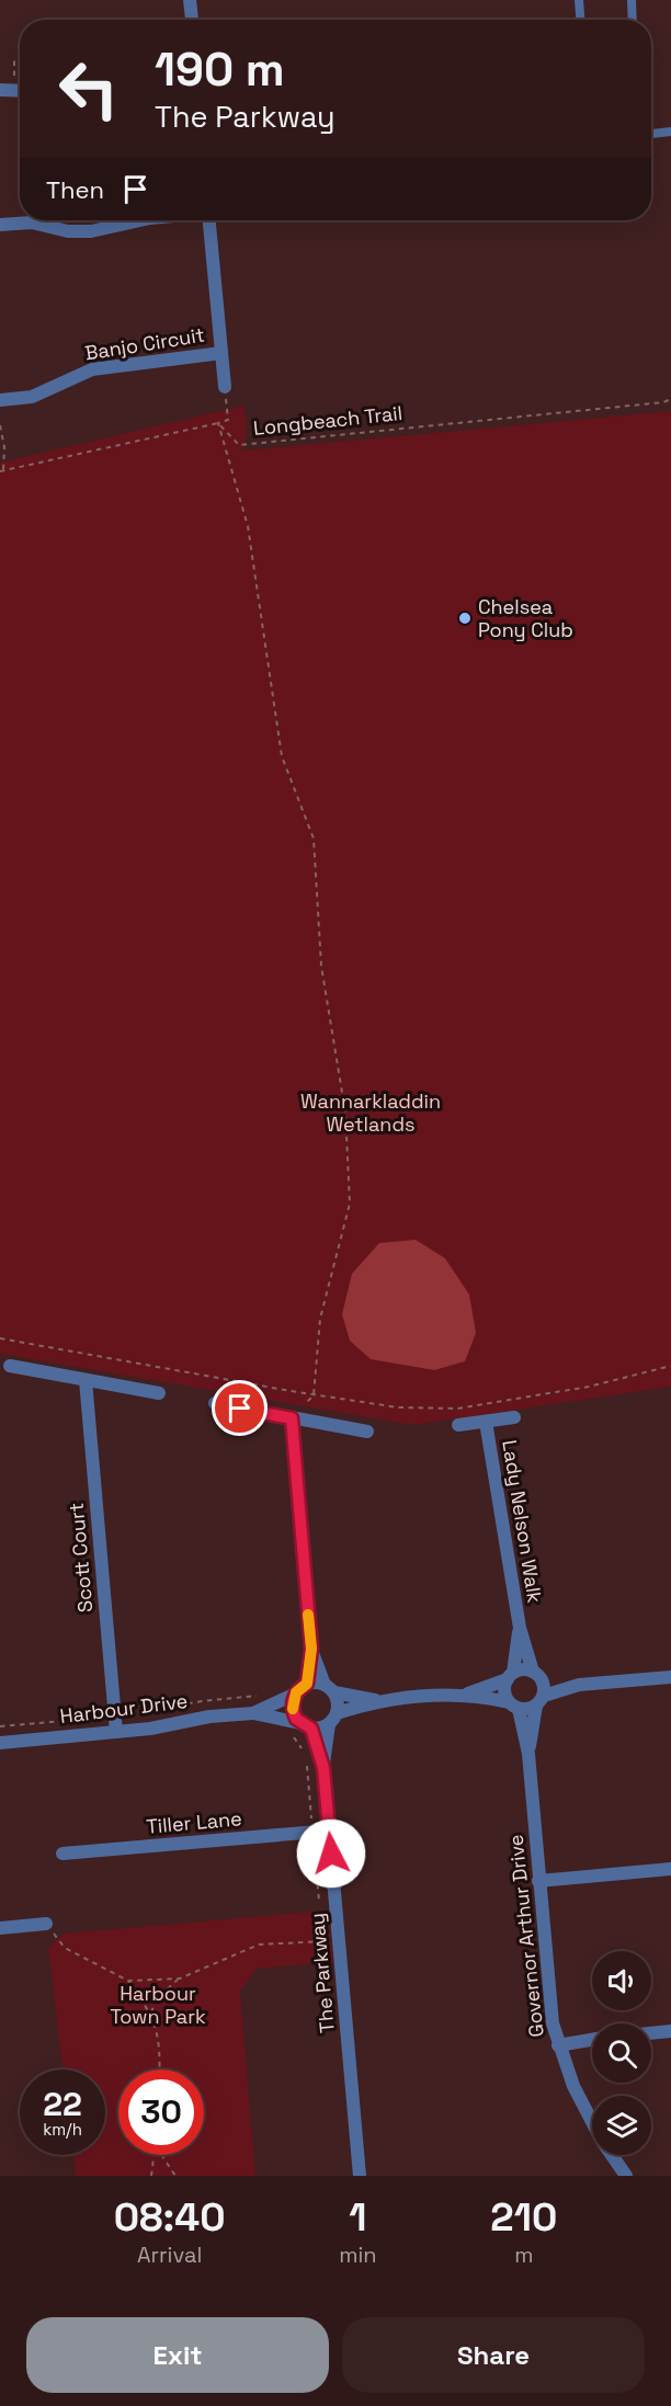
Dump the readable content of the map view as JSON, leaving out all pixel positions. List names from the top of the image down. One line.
{"streets":{"street":["Banjo Circuit","Lady Nelson Walk","Scott Court","Harbour Drive","Tiller Lane","Governor Arthur Drive","The Parkway"],"path":["Longbeach Trail"]},"crossings":[["Lady Nelson Walk","Governor Arthur Drive"],["Scott Court","Harbour Drive"],["Harbour Drive","The Parkway"],["Tiller Lane","The Parkway"]],"parks":["Wannarkladdin Wetlands","Harbour Town Park"],"places":["Chelsea Pony Club"],"page":{"turn":["190 m","The Parkway"],"then":"Then","speed":"22 km/h","limit":"30","eta":["08:40","Arrival","1","min","210","m"],"buttons":["Exit","Share"]}}
